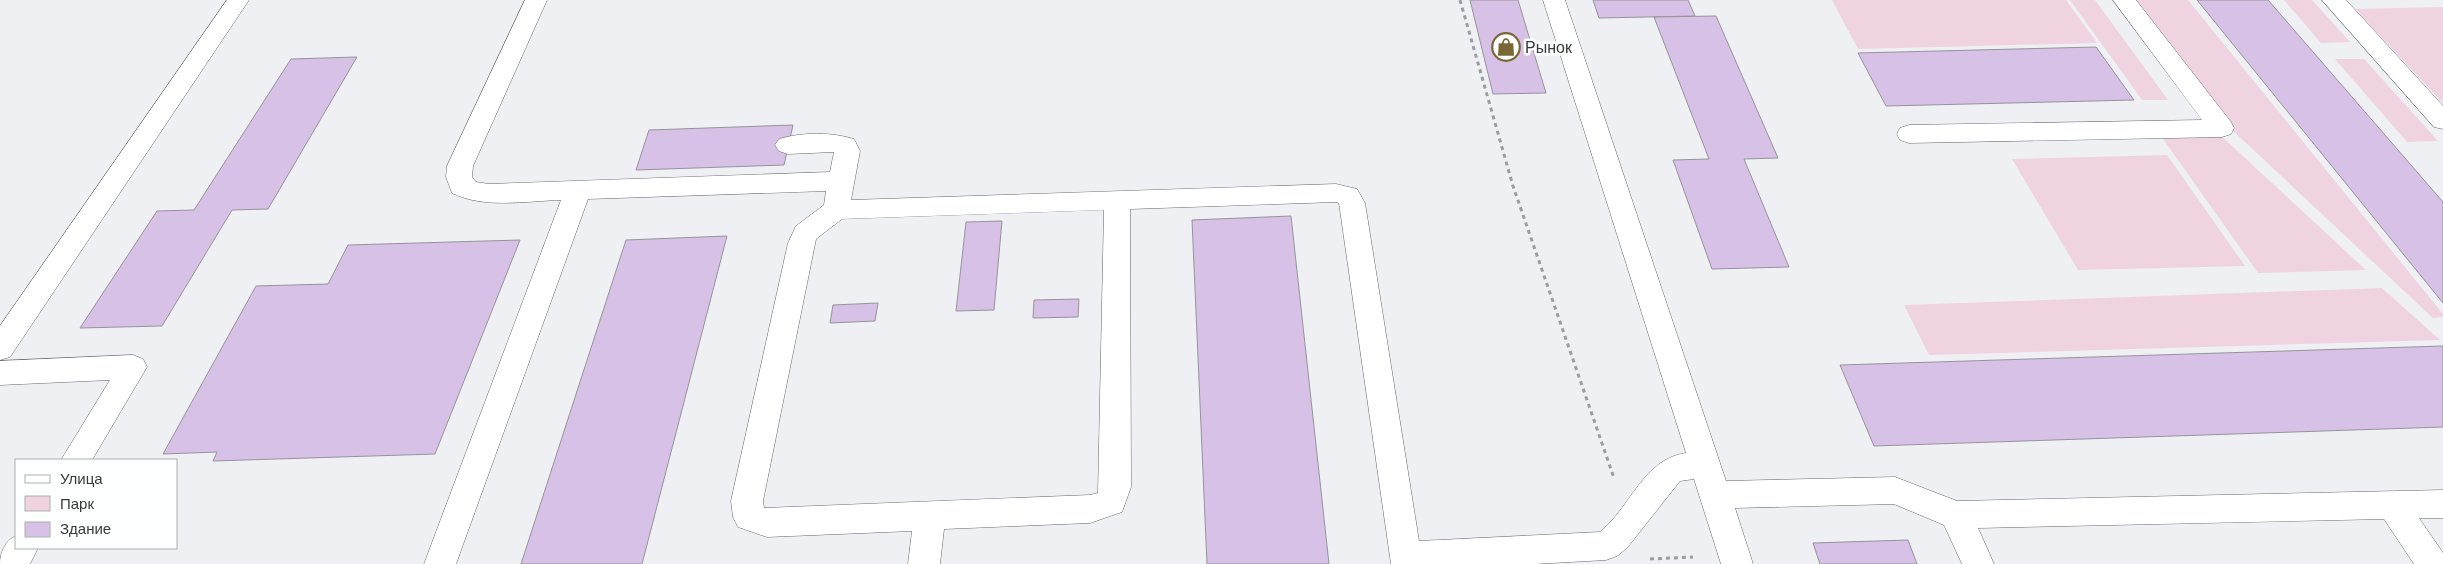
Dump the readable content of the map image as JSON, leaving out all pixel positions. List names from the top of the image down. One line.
{"places":{"shop":["Рынок"]},"legend":["Улица","Парк","Здание"]}
